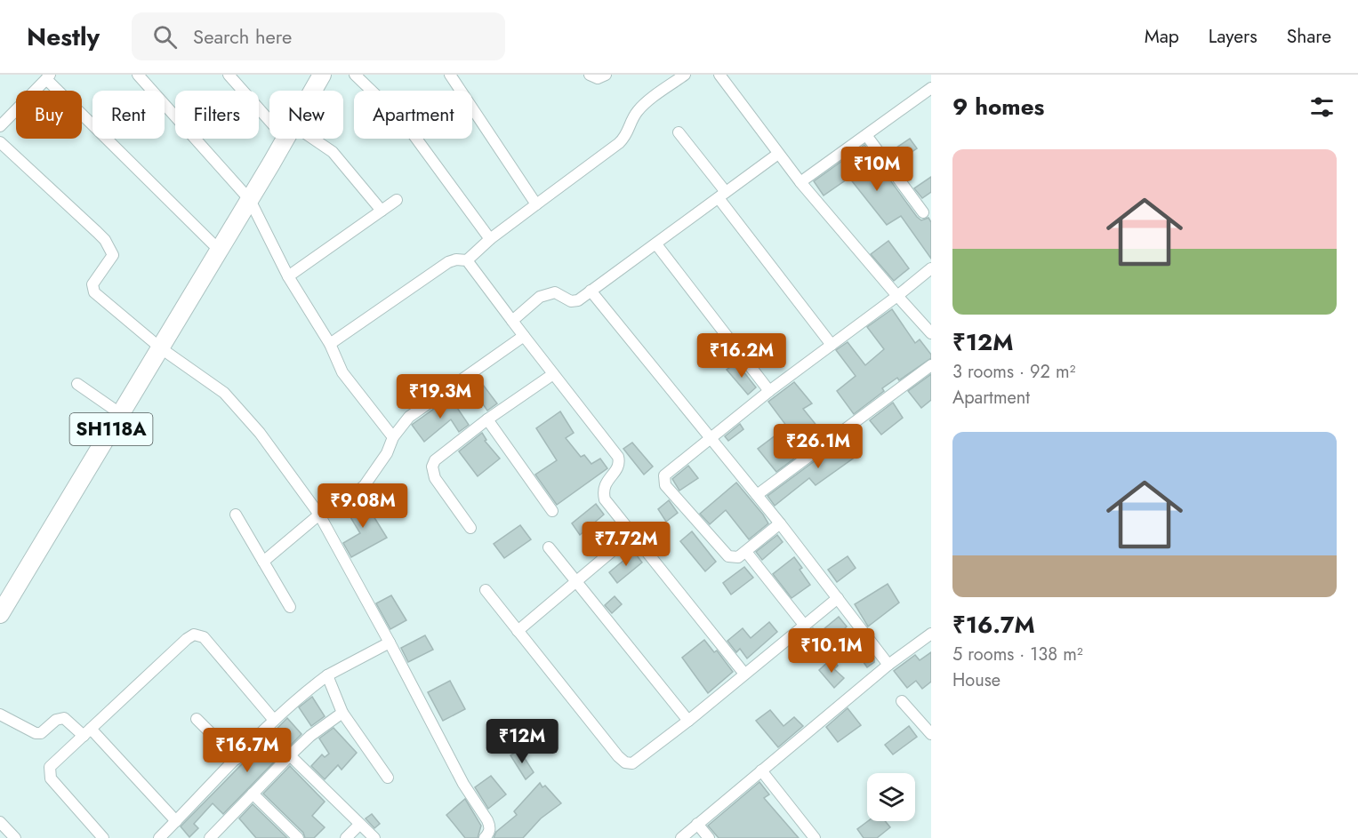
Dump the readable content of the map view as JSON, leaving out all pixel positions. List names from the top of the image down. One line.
{"streets":{"main road":["SH118A"]},"page":{"header":"Nestly","search":"Search here","nav":["Map","Layers","Share"],"heading":"9 homes","chip":["Buy","Rent","Filters","New","Apartment"],"list":[{"name":"₹12M","note":"3 rooms · 92 m² · Apartment"},{"name":"₹16.7M","note":"5 rooms · 138 m² · House"}],"price":["₹10M","₹16.2M","₹19.3M","₹26.1M","₹9.08M","₹7.72M","₹10.1M","₹12M","₹16.7M"]}}
